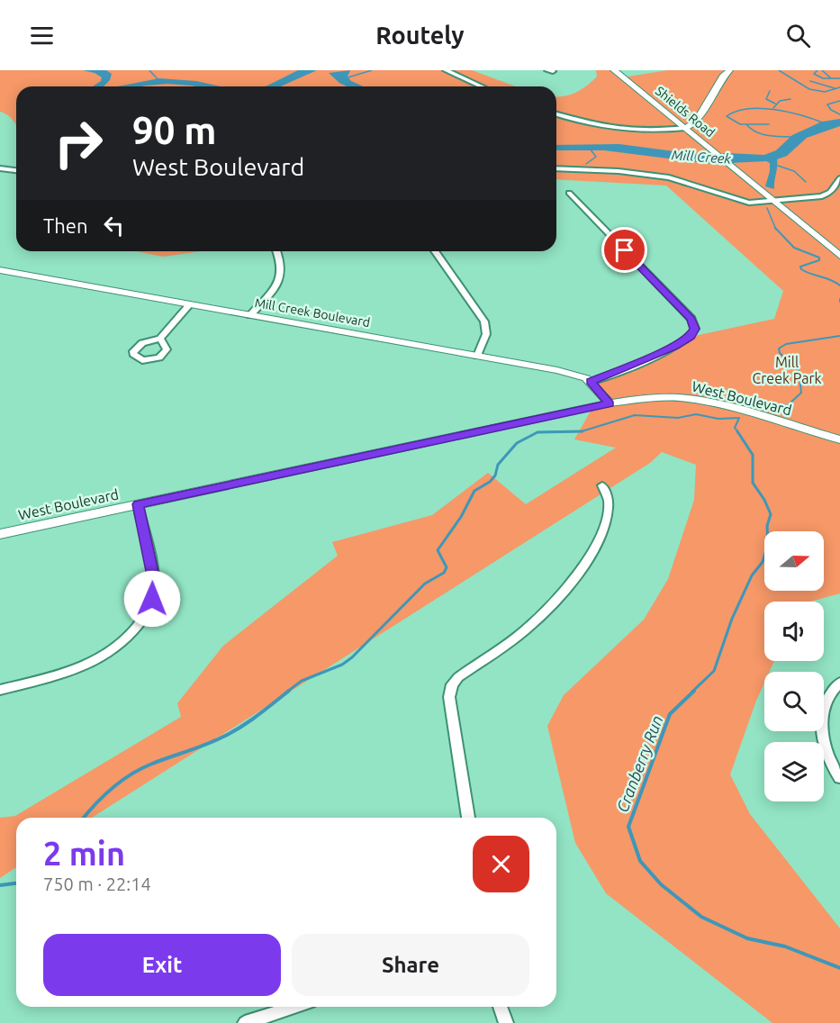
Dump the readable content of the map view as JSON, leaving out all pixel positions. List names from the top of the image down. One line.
{"streets":{"street":["Shields Road","Mill Creek Boulevard","West Boulevard"]},"crossings":[["Mill Creek Boulevard","West Boulevard"]],"water":["Mill Creek","Cranberry Run"],"parks":["Mill Creek Park"],"north":"right","page":{"header":"Routely","turn":["90 m","West Boulevard"],"then":"Then","heading":["2 min","750 m · 22:14"],"buttons":["Exit","Share"]}}
